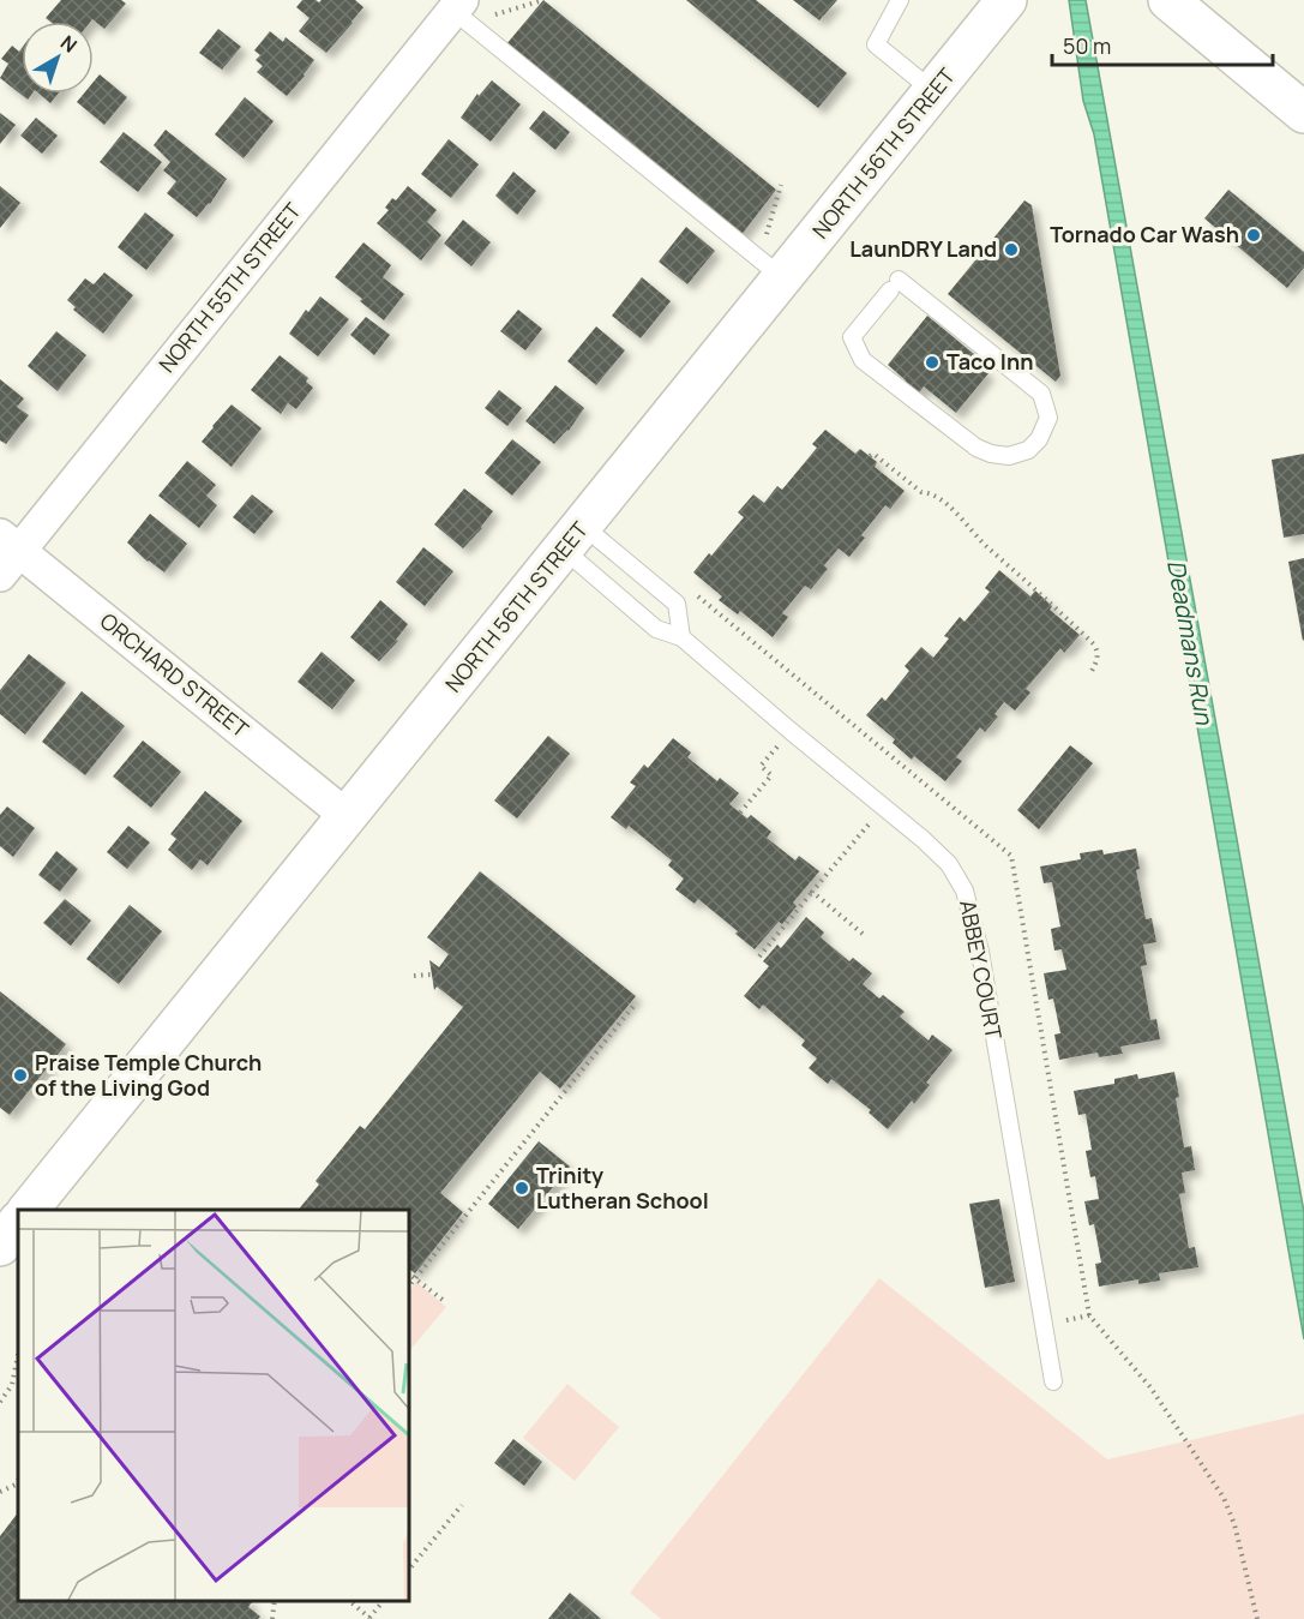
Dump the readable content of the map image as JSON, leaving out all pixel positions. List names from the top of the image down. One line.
{"streets":{"main road":["NORTH 56TH STREET"],"street":["NORTH 55TH STREET","ORCHARD STREET"],"lane":["ABBEY COURT"]},"crossings":[["NORTH 56TH STREET","ORCHARD STREET"],["NORTH 56TH STREET","ABBEY COURT"],["NORTH 55TH STREET","ORCHARD STREET"]],"water":["Deadmans Run"],"places":["Tornado Car Wash","LaunDRY Land","Taco Inn","Praise Temple Church of the Living God","Trinity Lutheran School"],"scale_bar":"50 m","north":"top right"}
